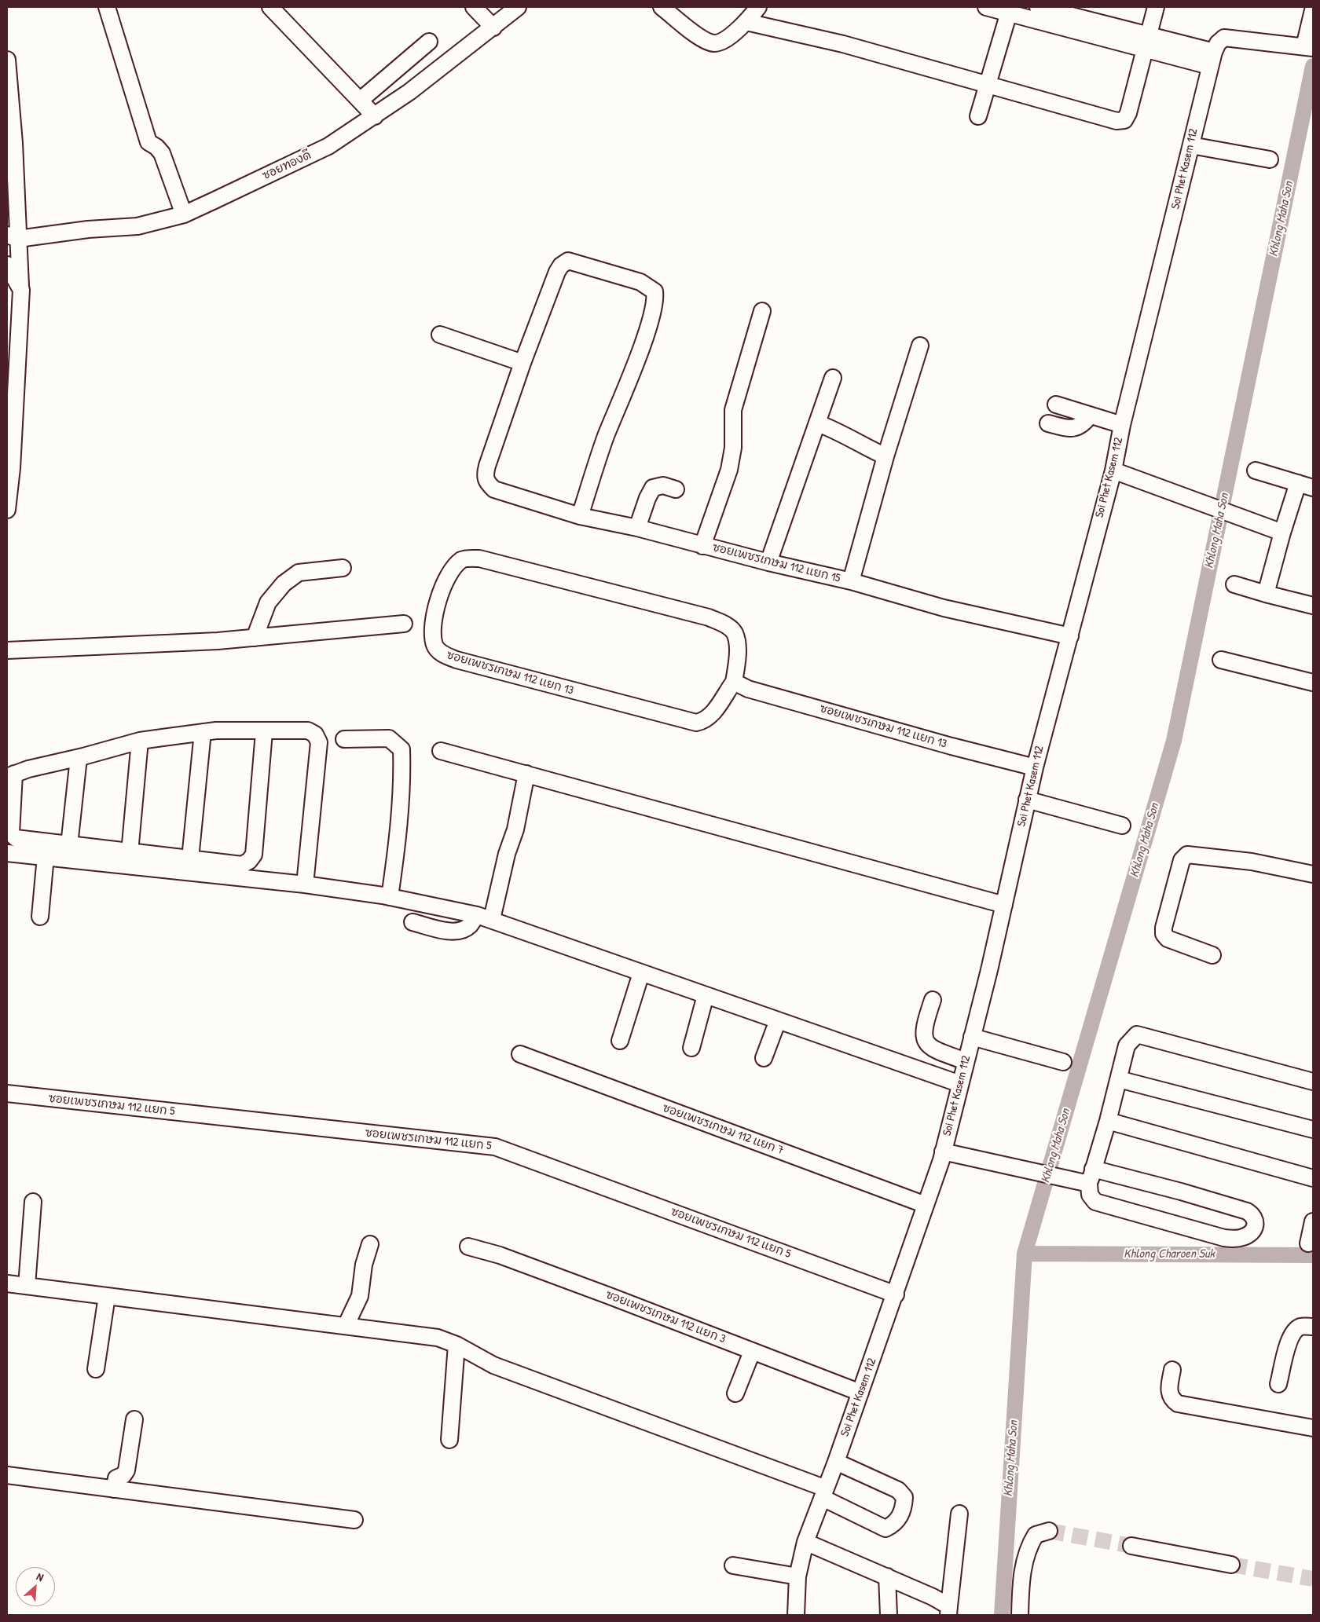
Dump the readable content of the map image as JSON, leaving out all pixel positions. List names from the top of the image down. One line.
{"streets":{"street":["ซอยทองดี","Soi Phet Kasem 112","ซอยเพชรเกษม 112 แยก 15","ซอยเพชรเกษม 112 แยก 13","ซอยเพชรเกษม 112 แยก 5","ซอยเพชรเกษม 112 แยก 7","ซอยเพชรเกษม 112 แยก 3"]},"crossings":[["Soi Phet Kasem 112","ซอยเพชรเกษม 112 แยก 15"],["Soi Phet Kasem 112","ซอยเพชรเกษม 112 แยก 13"],["Soi Phet Kasem 112","ซอยเพชรเกษม 112 แยก 5"],["Soi Phet Kasem 112","ซอยเพชรเกษม 112 แยก 7"],["Soi Phet Kasem 112","ซอยเพชรเกษม 112 แยก 3"]],"water":["Khlong Maha Son","Khlong Charoen Suk"],"north":"top right"}
